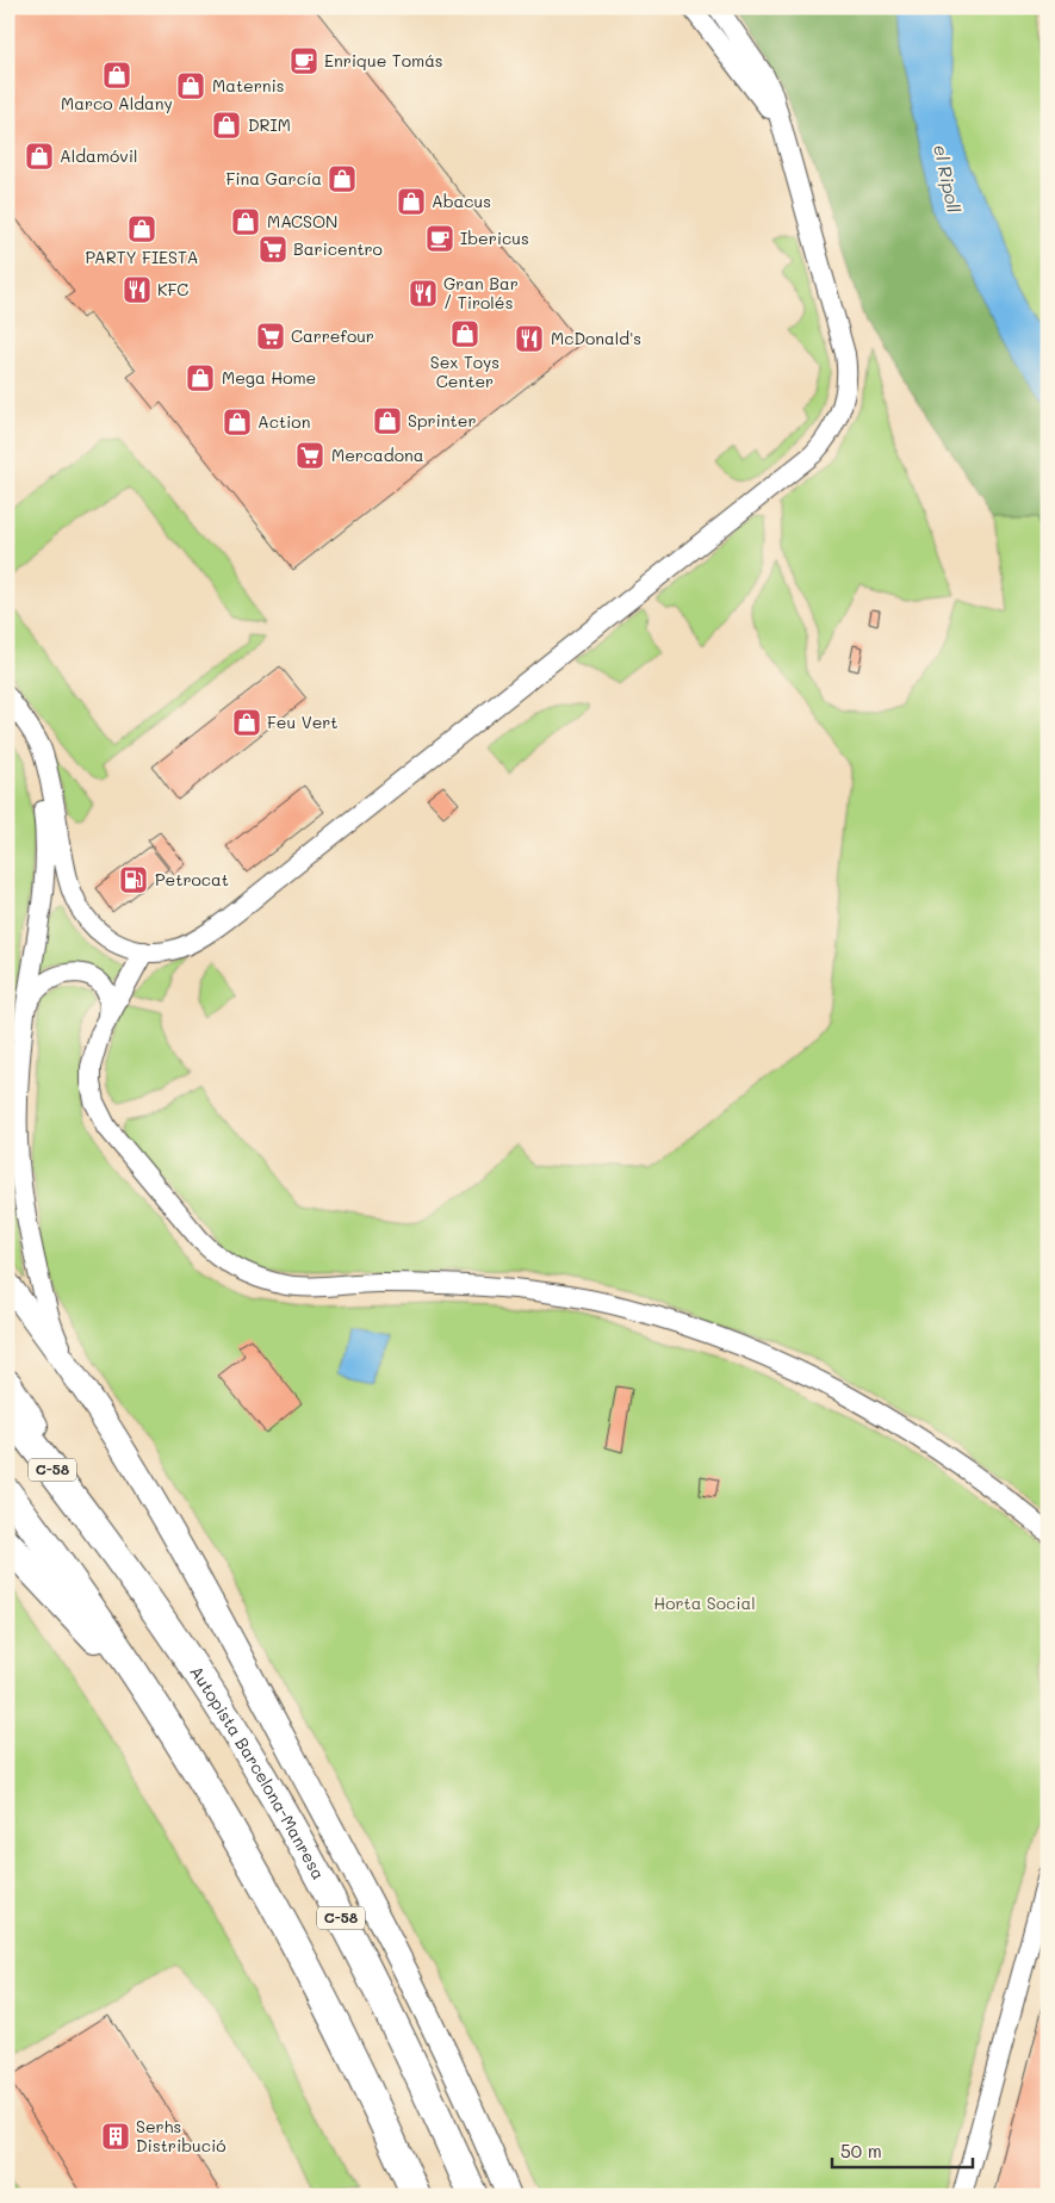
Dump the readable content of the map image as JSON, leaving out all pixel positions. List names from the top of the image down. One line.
{"streets":{"highway":["C-58","Autopista Barcelona-Manresa"]},"water":["el Ripoll"],"parks":["Horta Social"],"places":{"cafe":["Enrique Tomás","Ibericus"],"shop":["Marco Aldany","Maternis","DRIM","Aldamóvil","Fina García","Abacus","MACSON","PARTY FIESTA","Sex Toys Center","Mega Home","Sprinter","Action","Feu Vert"],"supermarket":["Baricentro","Carrefour","Mercadona"],"restaurant":["KFC","Gran Bar / Tirolés","McDonald's"],"fuel station":["Petrocat"],"building":["Serhs Distribució"]},"scale_bar":"50 m"}
